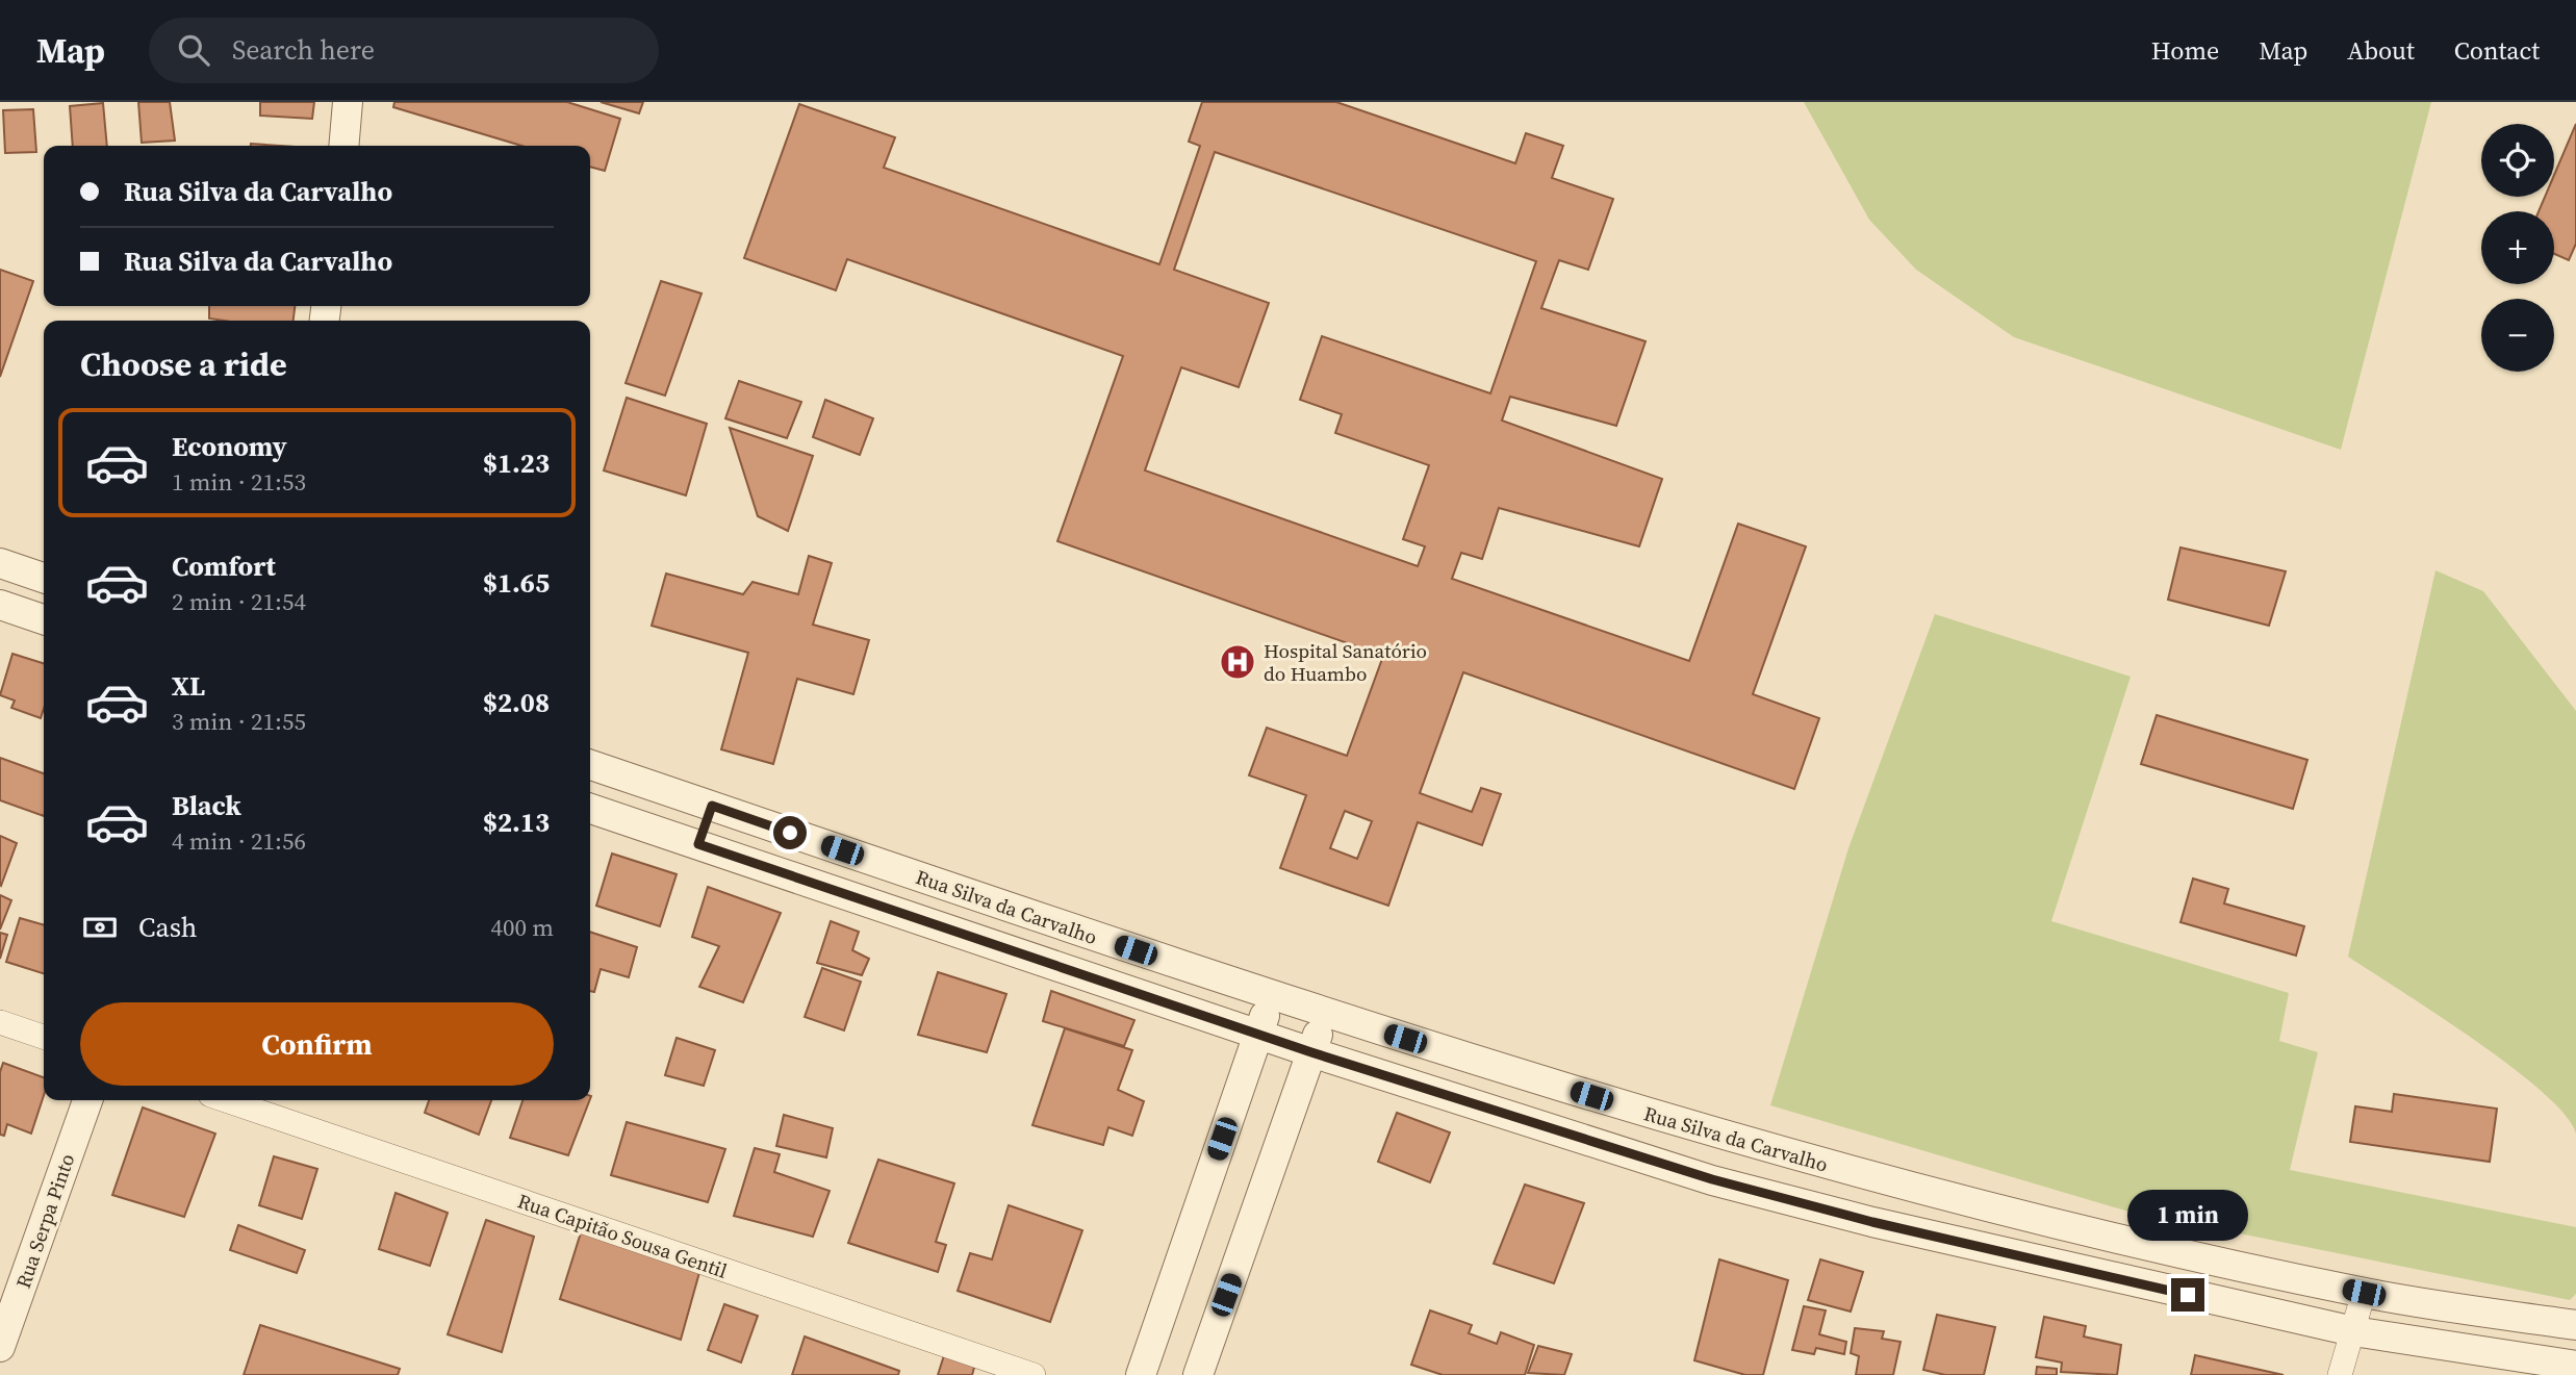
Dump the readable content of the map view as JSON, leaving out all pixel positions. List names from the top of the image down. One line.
{"streets":{"street":["Rua Silva da Carvalho","Rua Serpa Pinto","Rua Capitão Sousa Gentil"]},"places":{"hospital":["Hospital Sanatório do Huambo"]},"page":{"header":"Map","search":"Search here","nav":["Home","Map","About","Contact"],"map_buttons":["+","−"],"banner":["Rua Silva da Carvalho","Rua Silva da Carvalho"],"heading":"Choose a ride","list":[{"name":"Economy","note":"1 min · 21:53","value":"$1.23"},{"name":"Comfort","note":"2 min · 21:54","value":"$1.65"},{"name":"XL","note":"3 min · 21:55","value":"$2.08"},{"name":"Black","note":"4 min · 21:56","value":"$2.13"}],"pay":["Cash","400 m"],"buttons":"Confirm","bubble":"1 min"}}
